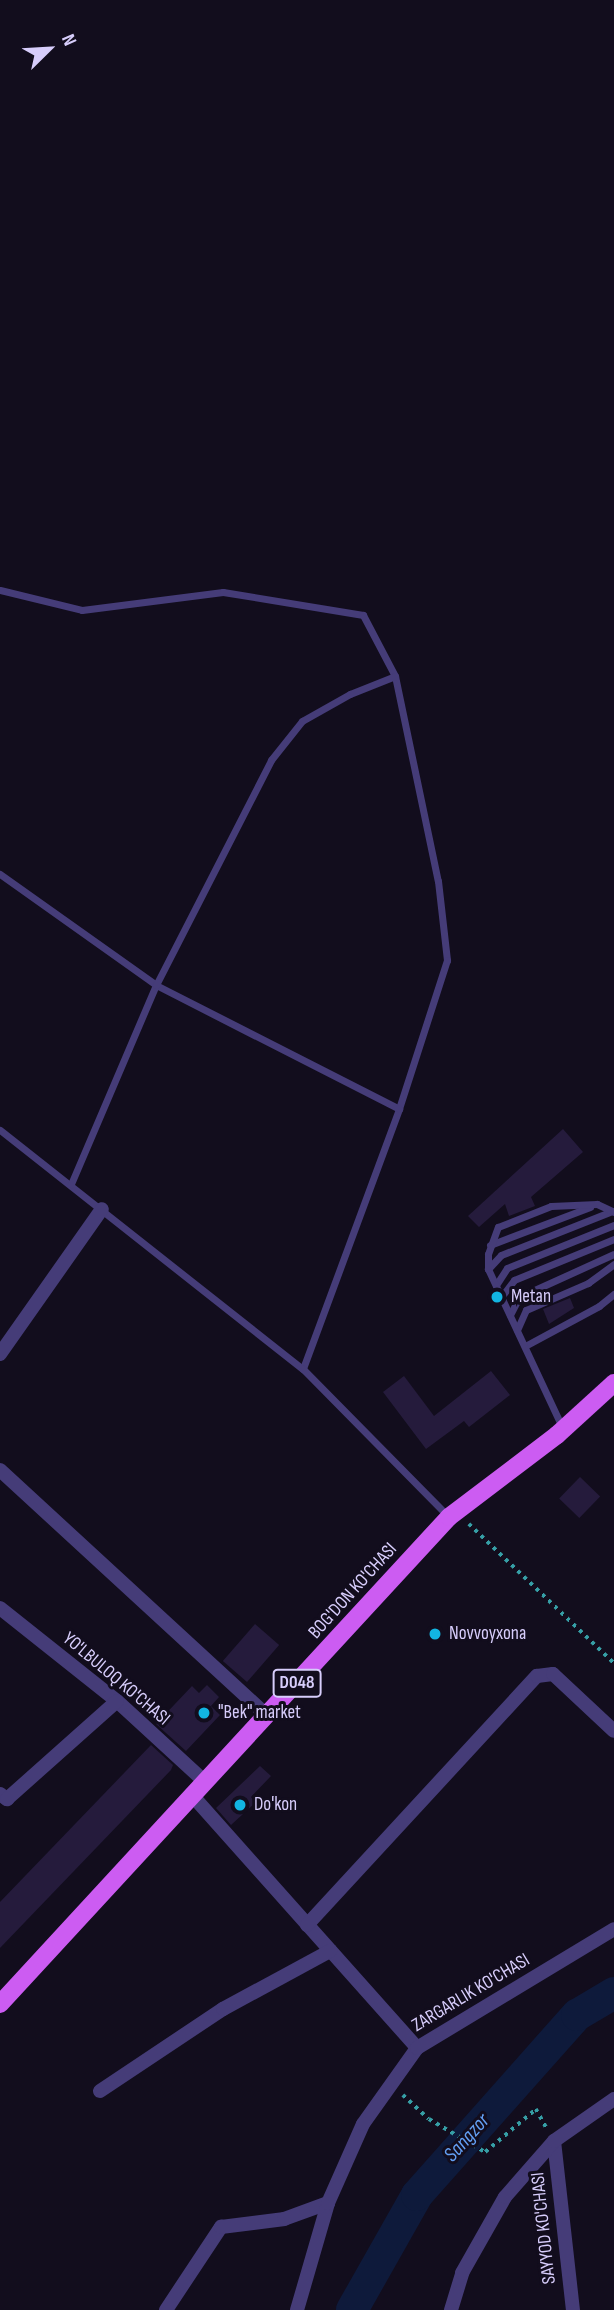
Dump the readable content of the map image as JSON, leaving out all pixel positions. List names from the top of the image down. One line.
{"streets":{"main road":["BOG'DON KO'CHASI","D048"],"street":["YO'LBULOQ KO'CHASI","ZARGARLIK KO'CHASI","SAYYOD KO'CHASI"]},"crossings":[["BOG'DON KO'CHASI","YO'LBULOQ KO'CHASI"]],"water":["Sangzor"],"places":["Metan","Novvoyxona","\"Bek\" market","Do'kon"],"north":"top right"}
